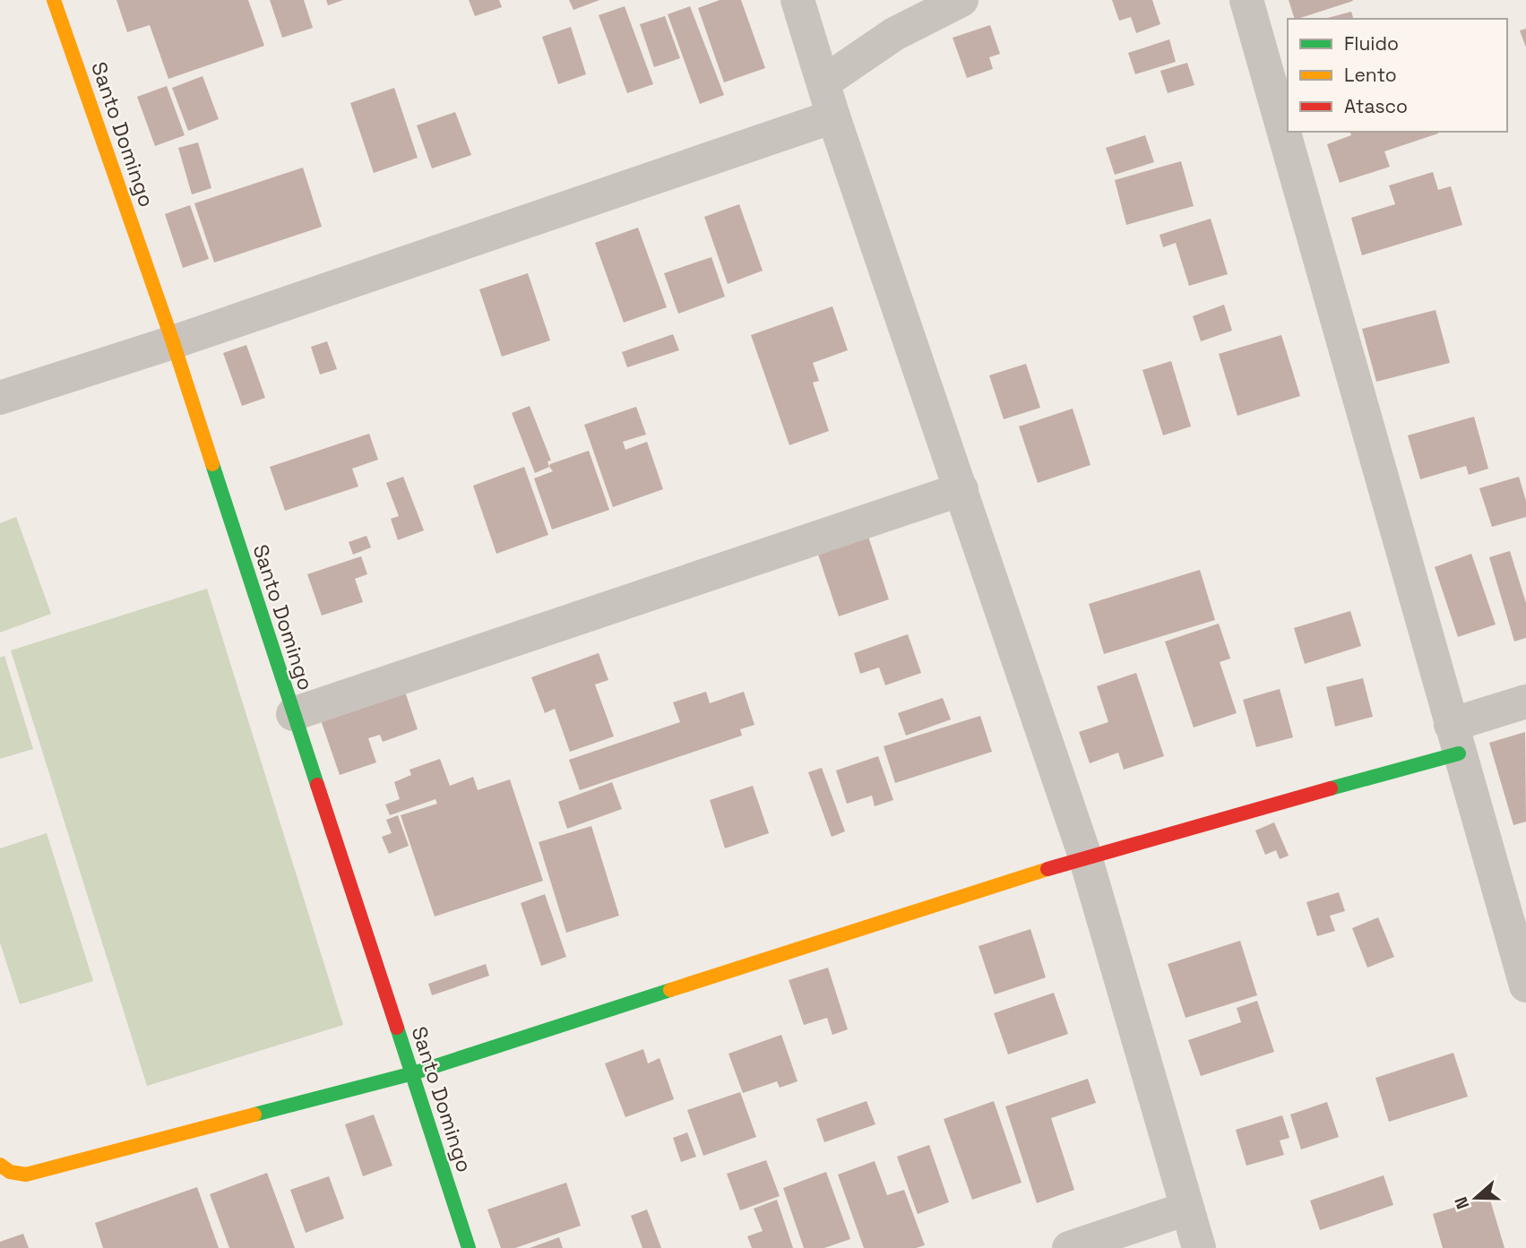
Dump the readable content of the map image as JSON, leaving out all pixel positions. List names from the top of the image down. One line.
{"streets":{"street":["Santo Domingo"]},"legend":["Fluido","Lento","Atasco"],"north":"left"}
